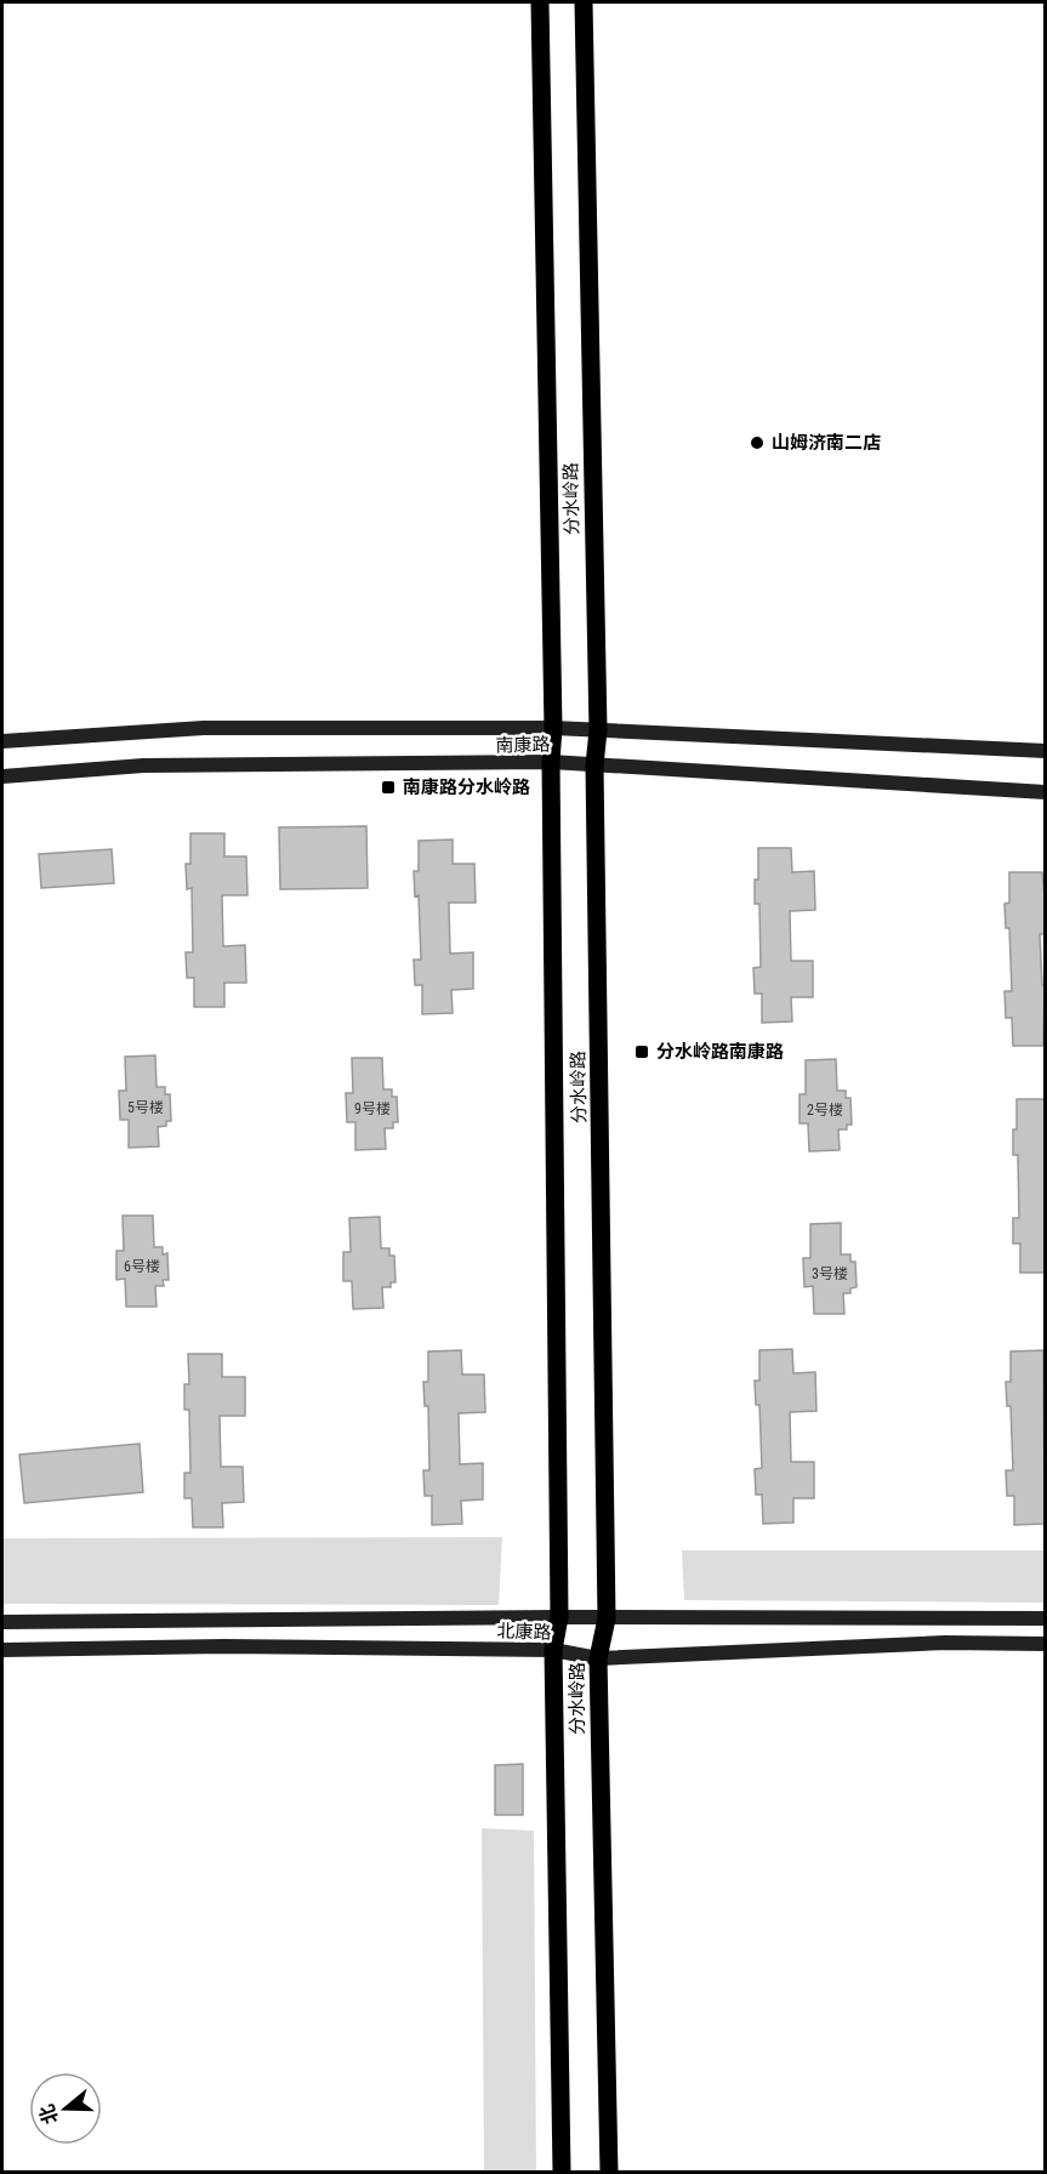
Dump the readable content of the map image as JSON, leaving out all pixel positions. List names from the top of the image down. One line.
{"streets":{"main road":["分水岭路"],"street":["南康路","北康路"]},"crossings":[["分水岭路","南康路"],["分水岭路","北康路"]],"places":{"other":["山姆济南二店"],"transit":["南康路分水岭路","分水岭路南康路"]},"house_numbers":["5号楼","9号楼","2号楼","6号楼","3号楼"],"north":"left"}
